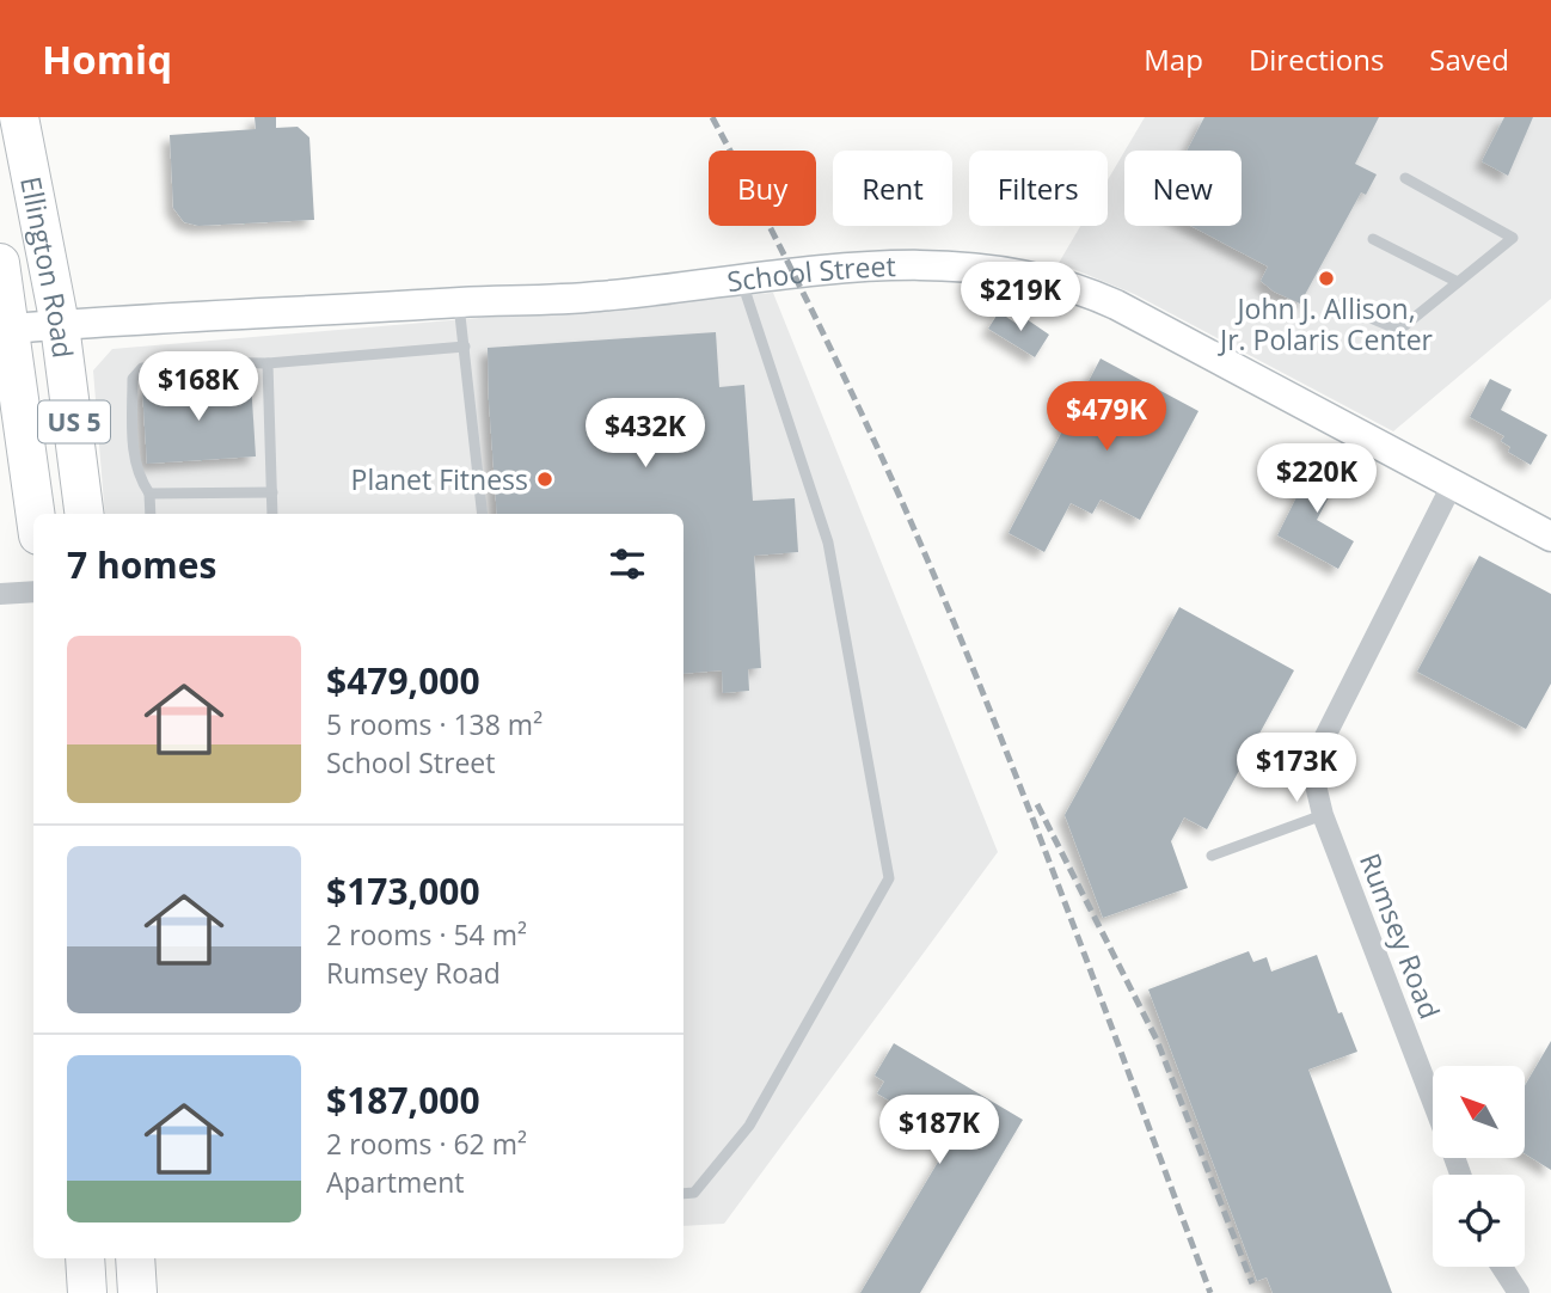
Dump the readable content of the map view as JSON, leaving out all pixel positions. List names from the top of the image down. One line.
{"streets":{"highway":["Ellington Road","US 5"],"main road":["School Street"],"street":["Rumsey Road"]},"crossings":[["Ellington Road","School Street"],["School Street","Rumsey Road"]],"places":["John J. Allison, Jr. Polaris Center","Planet Fitness"],"north":"top left","page":{"header":"Homiq","nav":["Map","Directions","Saved"],"chip":["Buy","Rent","Filters","New"],"price":["$219K","$168K","$479K","$432K","$220K","$173K","$187K"],"heading":"7 homes","list":[{"name":"$479,000","note":"5 rooms · 138 m² · School Street"},{"name":"$173,000","note":"2 rooms · 54 m² · Rumsey Road"},{"name":"$187,000","note":"2 rooms · 62 m² · Apartment"}]}}
